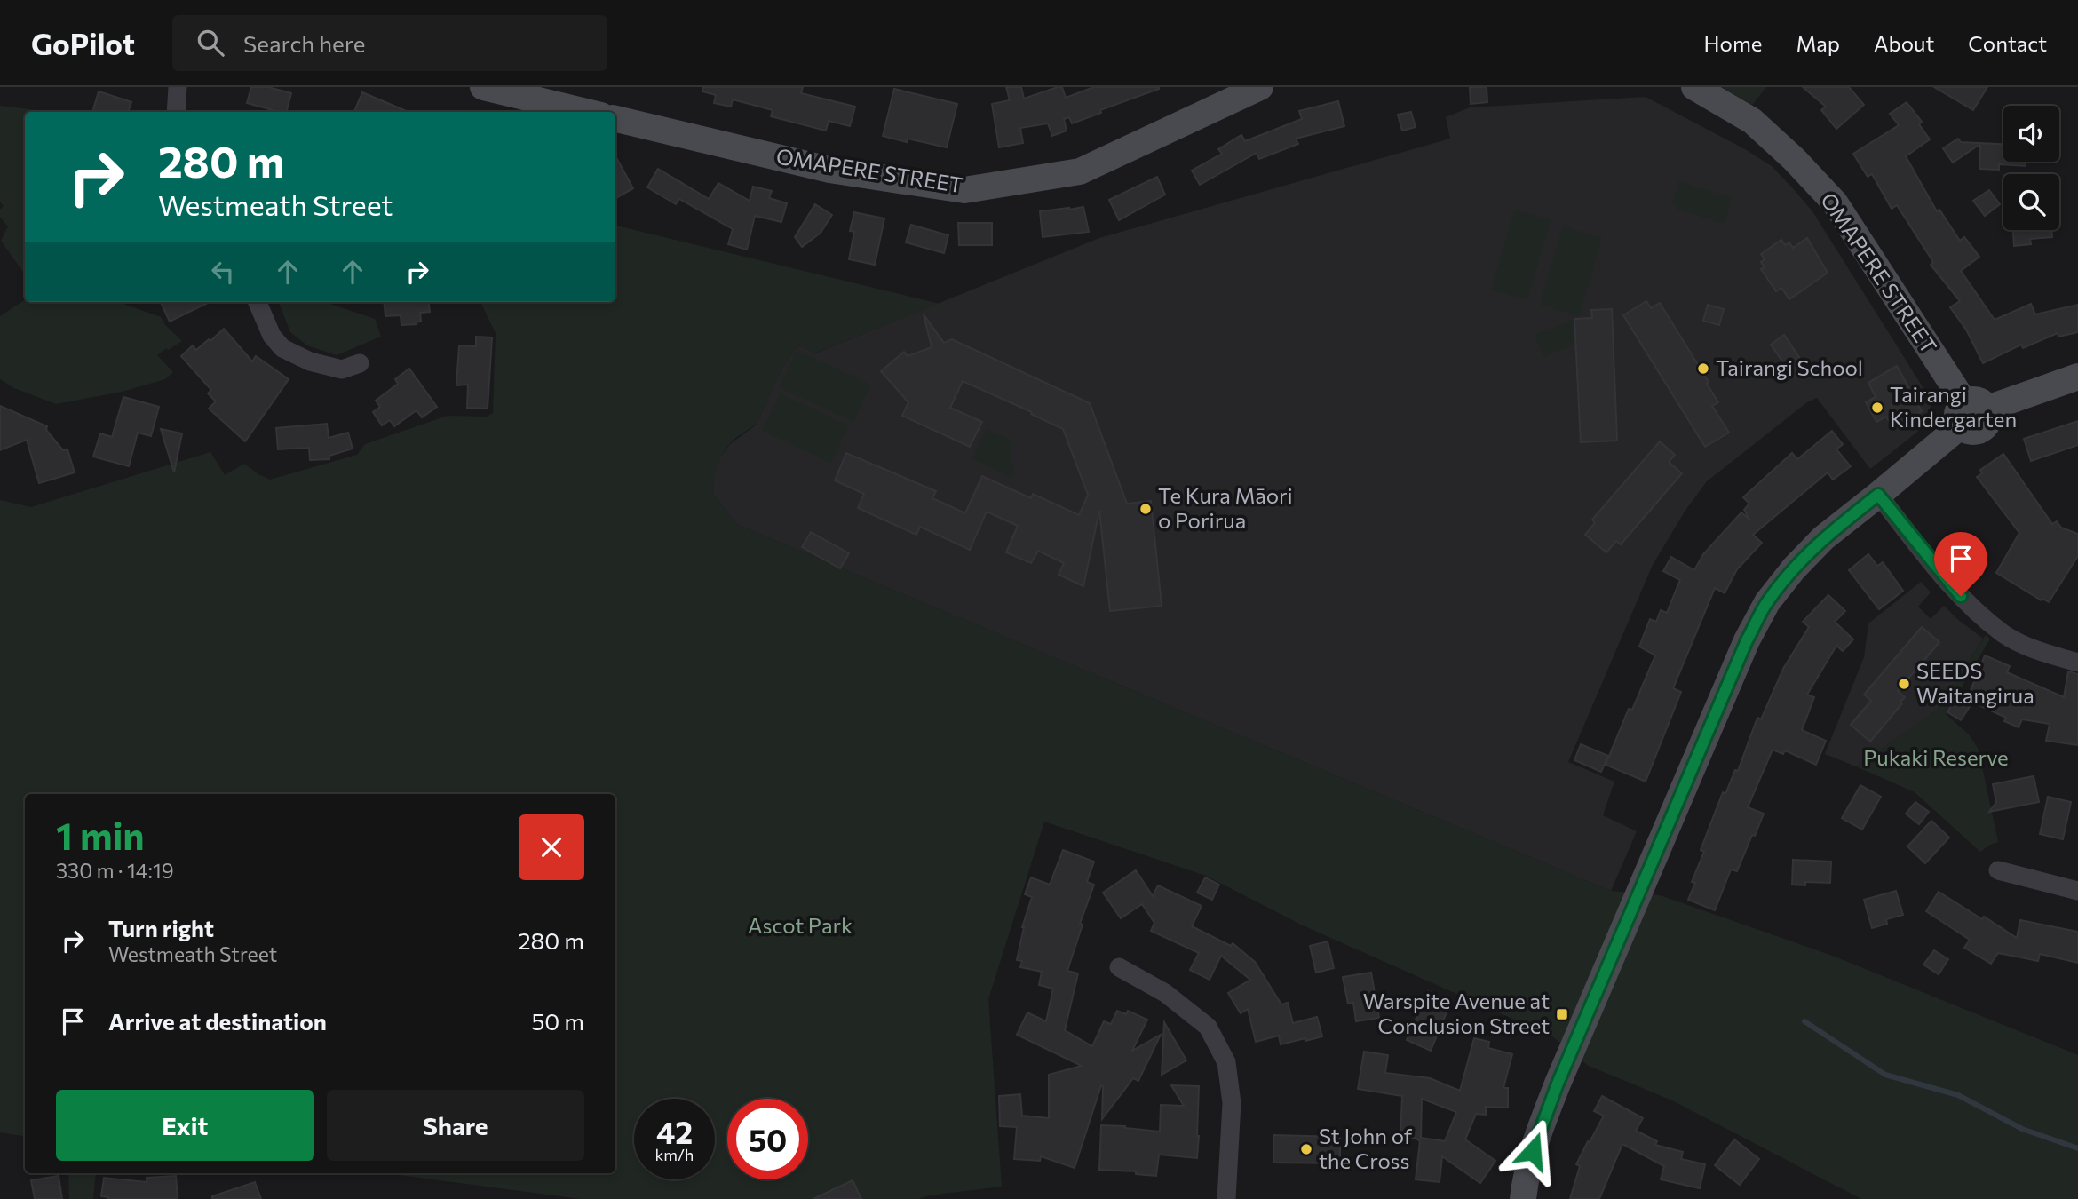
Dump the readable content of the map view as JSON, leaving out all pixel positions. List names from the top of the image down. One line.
{"streets":{"main road":["OMAPERE STREET"]},"parks":["Pukaki Reserve","Ascot Park"],"places":{"other":["Tairangi School","Tairangi Kindergarten","Te Kura Māori o Porirua","SEEDS Waitangirua","St John of the Cross"],"transit":["Warspite Avenue at Conclusion Street"]},"page":{"header":"GoPilot","search":"Search here","nav":["Home","Map","About","Contact"],"turn":["280 m","Westmeath Street"],"heading":["1 min","330 m · 14:19"],"list":[{"name":"Turn right","note":"Westmeath Street","value":"280 m"},{"name":"Arrive at destination","value":"50 m"}],"buttons":["Exit","Share"],"speed":"42 km/h","limit":"50"}}
